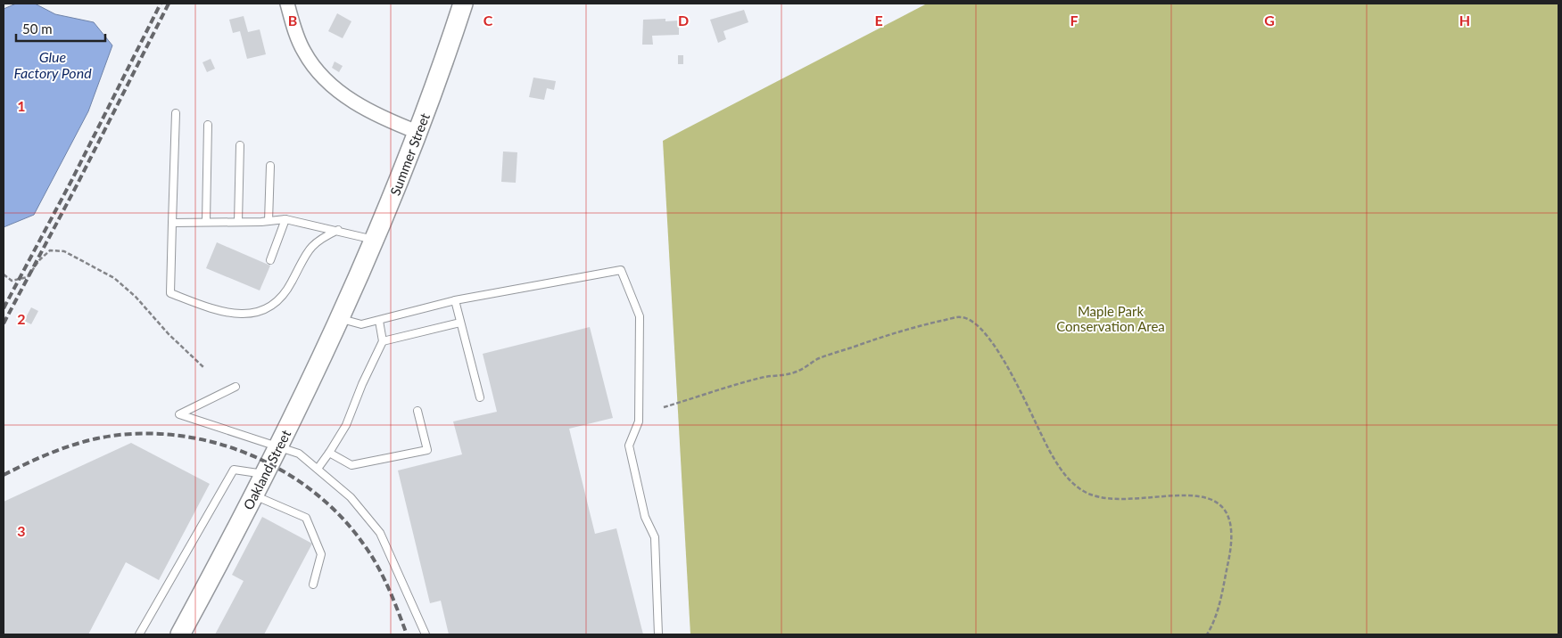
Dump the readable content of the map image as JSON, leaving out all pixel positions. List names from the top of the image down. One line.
{"streets":{"main road":["Summer Street","Oakland Street"]},"crossings":[["Summer Street","Oakland Street"]],"water":["Glue Factory Pond"],"parks":["Maple Park Conservation Area"],"scale_bar":"50 m","grid":{"columns":["B","C","D","E","F","G","H"],"rows":["1","2","3"]}}
